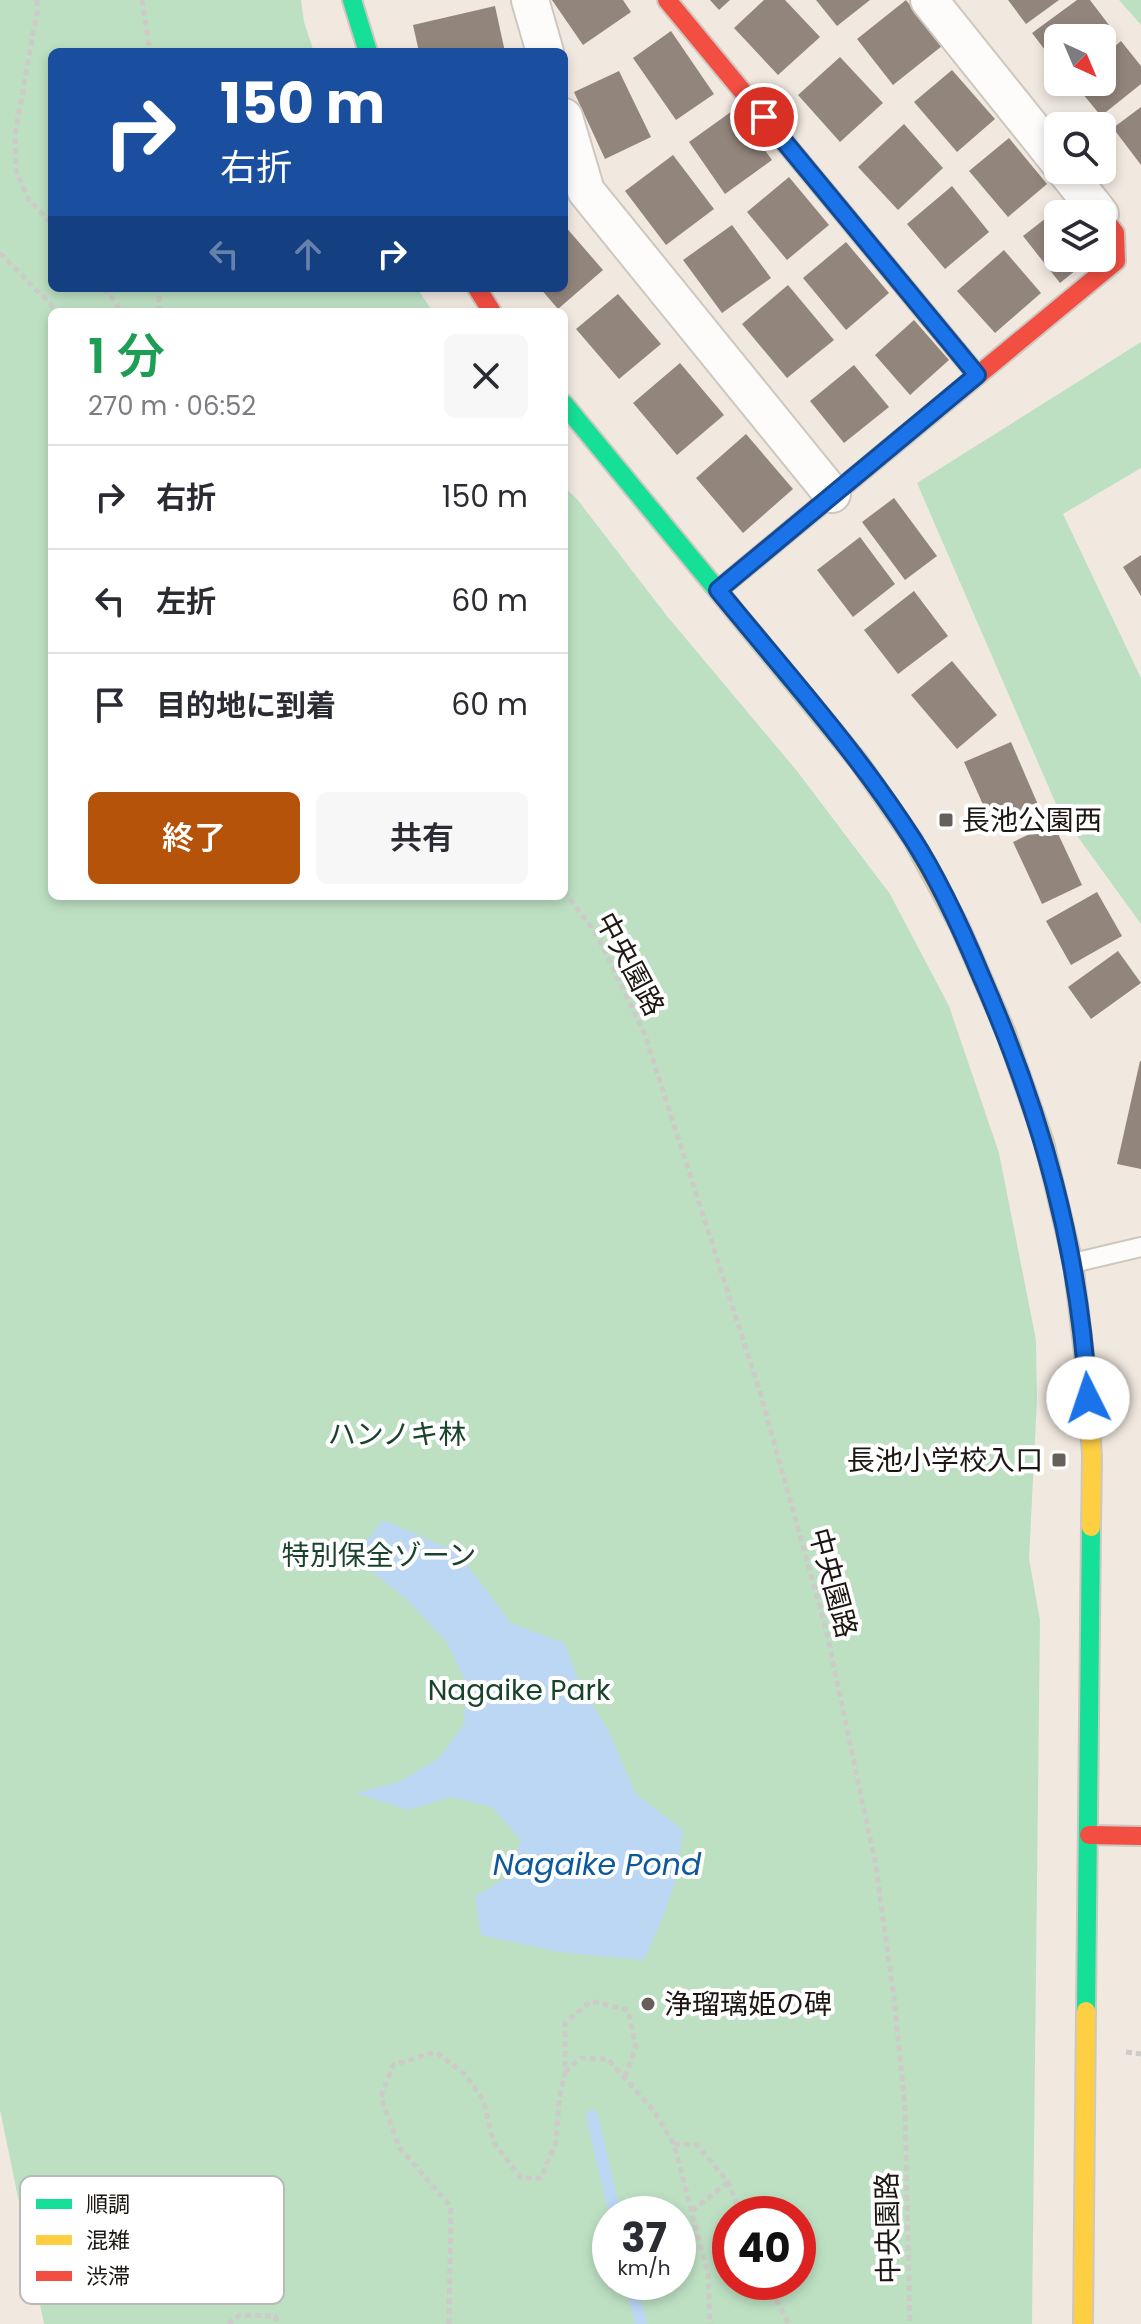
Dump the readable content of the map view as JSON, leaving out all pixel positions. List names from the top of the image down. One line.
{"streets":{"path":["中央園路"]},"water":["Nagaike Pond"],"parks":["ハンノキ林","特別保全ゾーン","Nagaike Park"],"places":{"transit":["長池公園西","長池小学校入口"],"other":["浄瑠璃姫の碑"]},"legend":["順調","混雑","渋滞"],"north":"bottom right","page":{"turn":["150 m","右折"],"heading":["1 分","270 m · 06:52"],"list":[{"name":"右折","value":"150 m"},{"name":"左折","value":"60 m"},{"name":"目的地に到着","value":"60 m"}],"buttons":["終了","共有"],"speed":"37 km/h","limit":"40"}}
